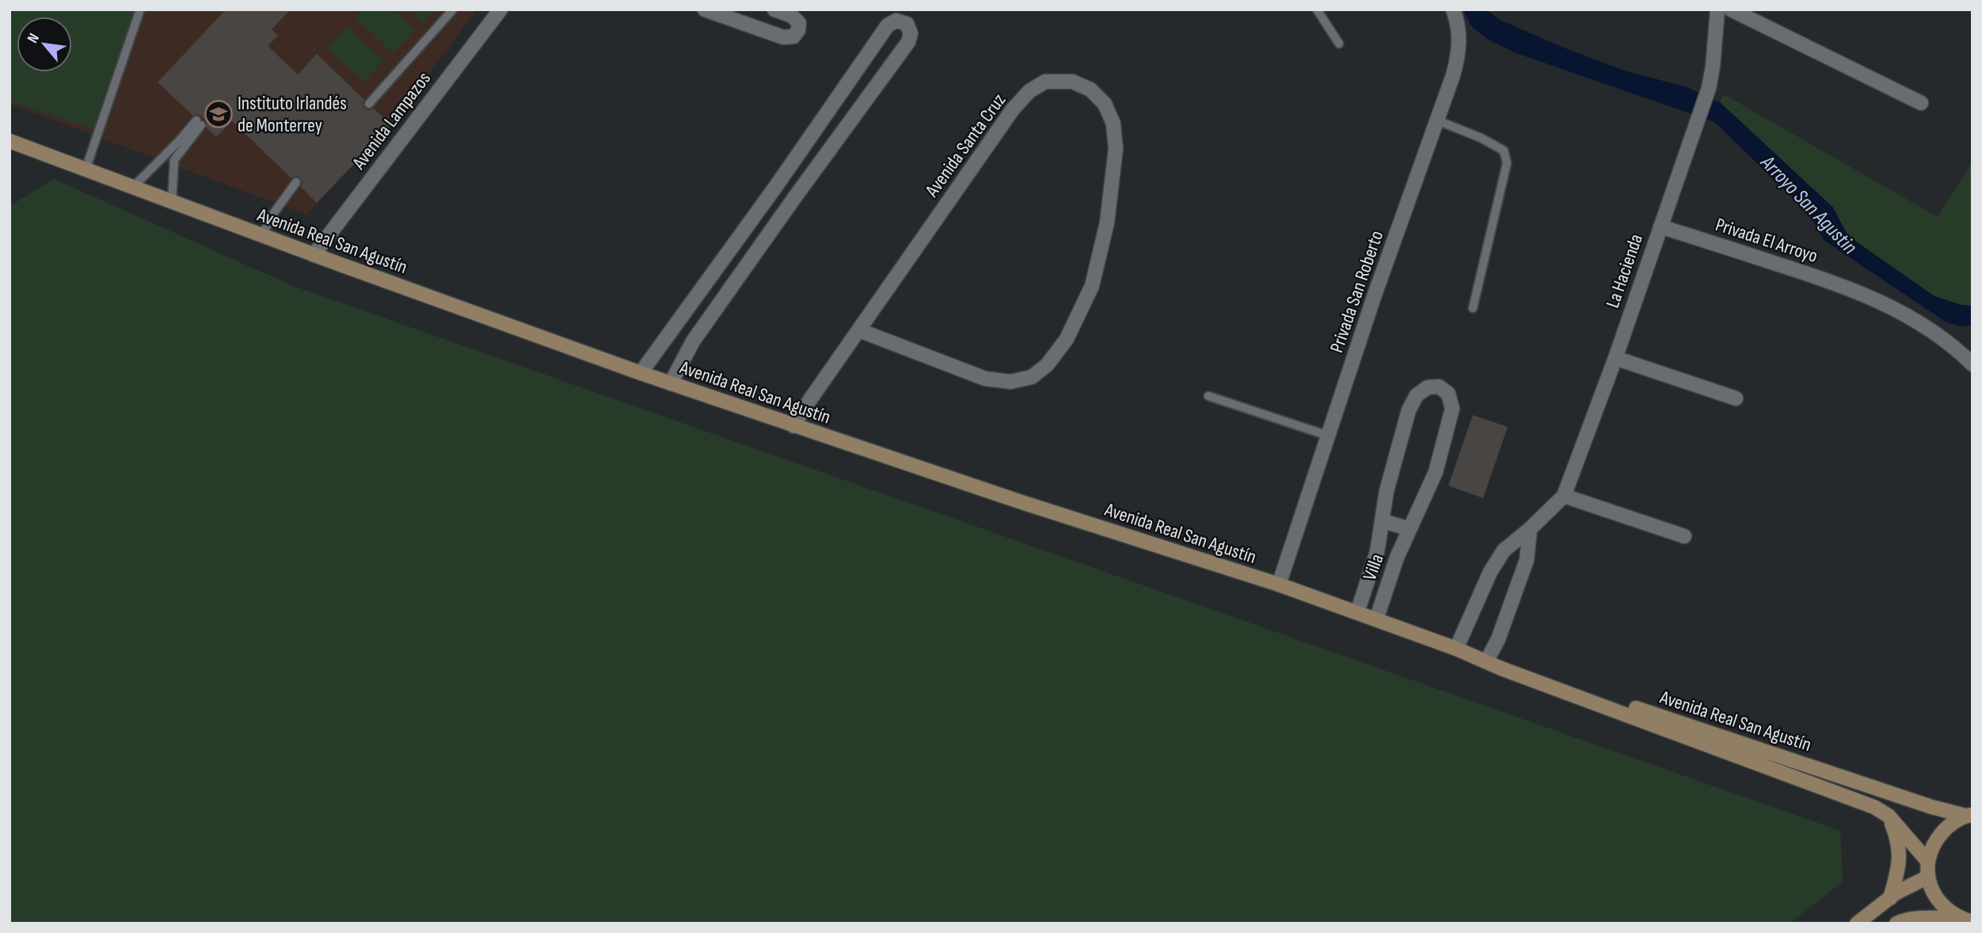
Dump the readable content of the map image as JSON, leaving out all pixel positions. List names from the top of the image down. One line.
{"streets":{"main road":["Avenida Real San Agustín"],"street":["Avenida Lampazos","Avenida Santa Cruz","Privada El Arroyo","La Hacienda","Privada San Roberto","Villa"]},"crossings":[["Avenida Lampazos","Avenida Real San Agustín"],["Avenida Santa Cruz","Avenida Real San Agustín"],["Privada El Arroyo","La Hacienda"],["Avenida Real San Agustín","La Hacienda"],["Avenida Real San Agustín","Privada San Roberto"],["Avenida Real San Agustín","Villa"]],"water":["Arroyo San Agustin"],"places":{"school or university":["Instituto Irlandés de Monterrey"]},"north":"top left"}
